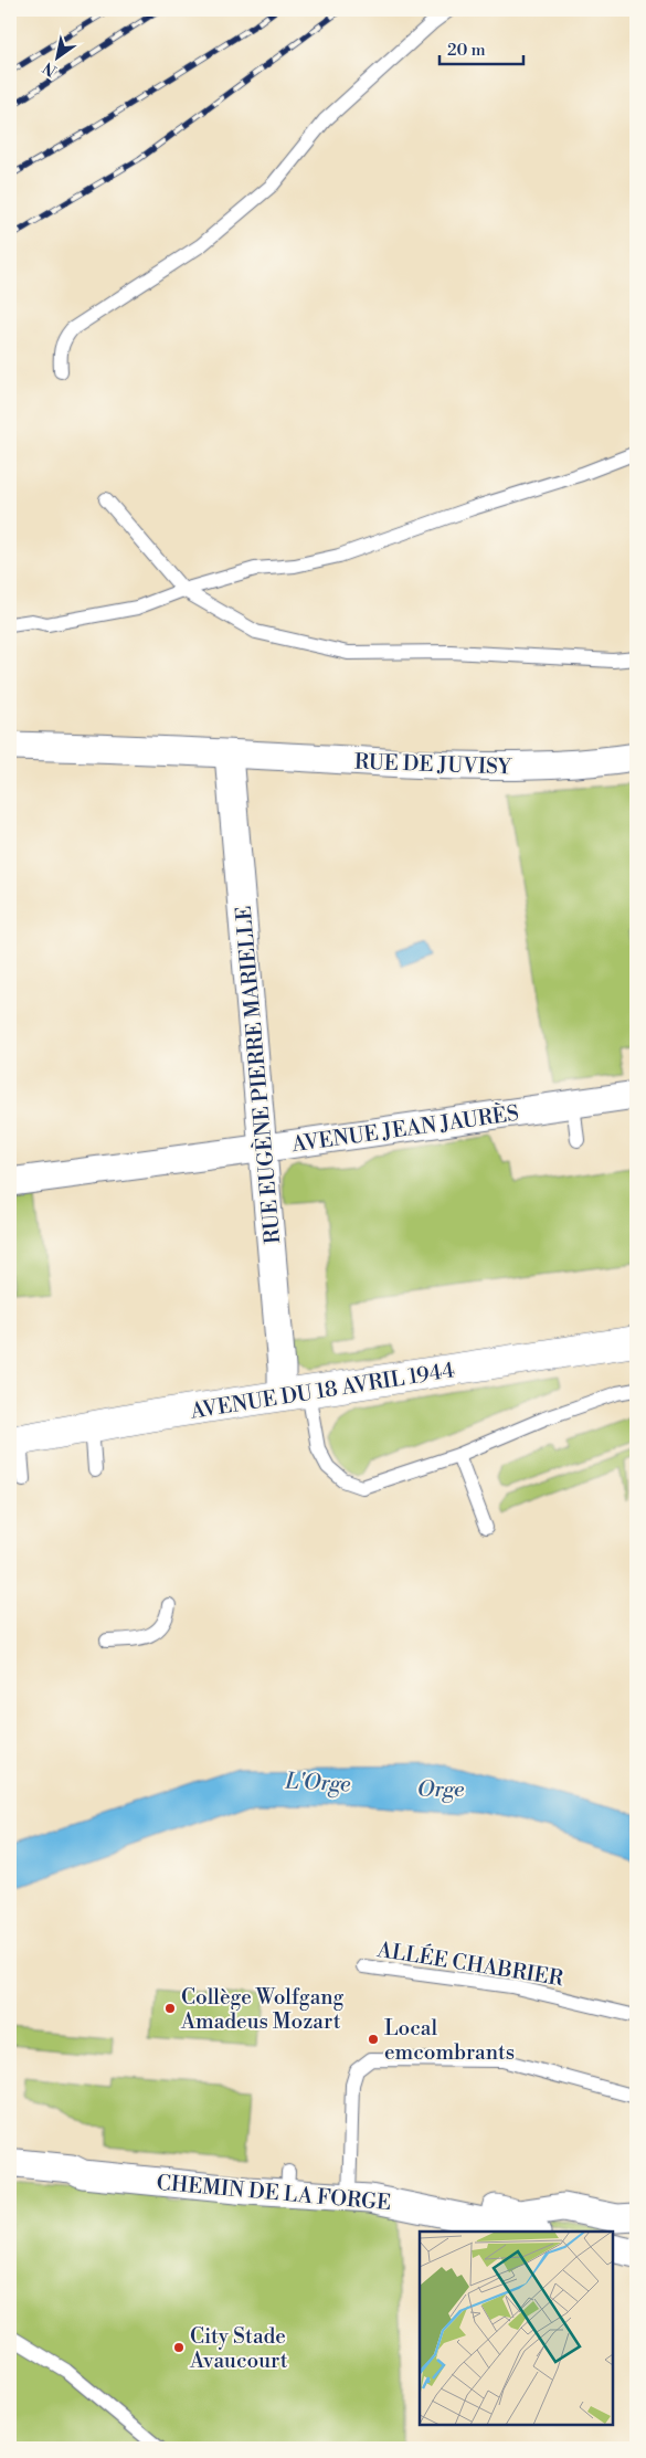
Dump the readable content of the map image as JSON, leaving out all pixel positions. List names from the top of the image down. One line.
{"streets":{"street":["RUE DE JUVISY","RUE EUGÈNE PIERRE MARIELLE","AVENUE JEAN JAURÈS","AVENUE DU 18 AVRIL 1944","CHEMIN DE LA FORGE"],"lane":["ALLÉE CHABRIER"]},"crossings":[["RUE DE JUVISY","RUE EUGÈNE PIERRE MARIELLE"],["RUE EUGÈNE PIERRE MARIELLE","AVENUE JEAN JAURÈS"],["RUE EUGÈNE PIERRE MARIELLE","AVENUE DU 18 AVRIL 1944"]],"water":["L'Orge","Orge"],"places":["Collège Wolfgang Amadeus Mozart","Local emcombrants","City Stade Avaucourt"],"scale_bar":"20 m","north":"bottom left"}
